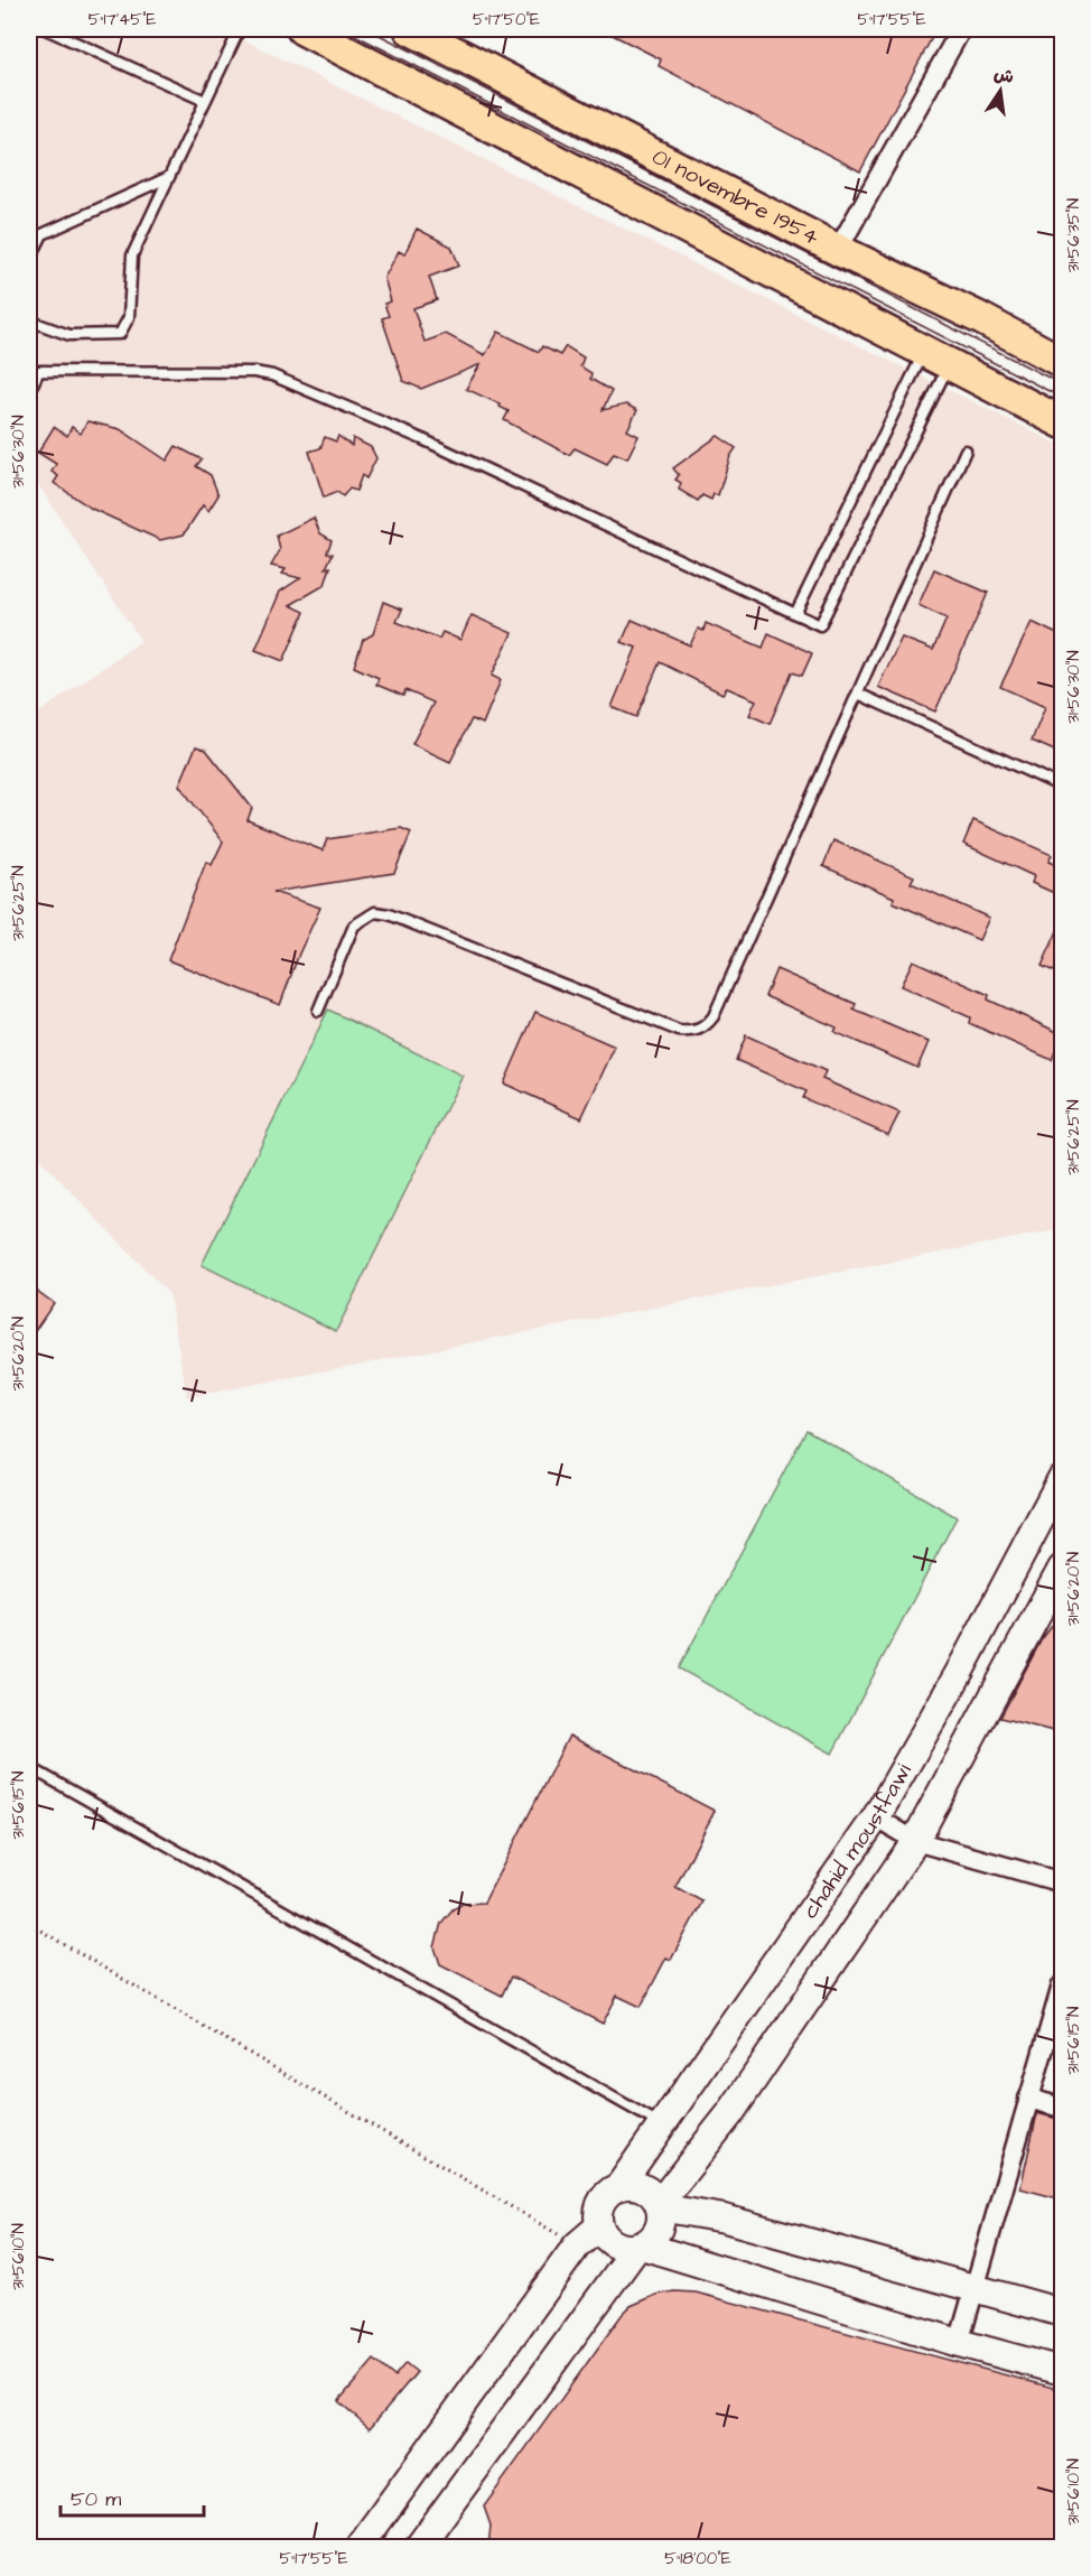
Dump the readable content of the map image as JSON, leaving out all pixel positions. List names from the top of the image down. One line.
{"streets":{"main road":["01 novembre 1954","chahid moustfawi"]},"scale_bar":"50 m","north":"top","coordinates":["5°17'45\"E","5°17'50\"E","5°17'55\"E","31°56'35\"N","31°56'30\"N","31°56'25\"N","31°56'20\"N","31°56'15\"N","31°56'10\"N","5°18'00\"E"]}
